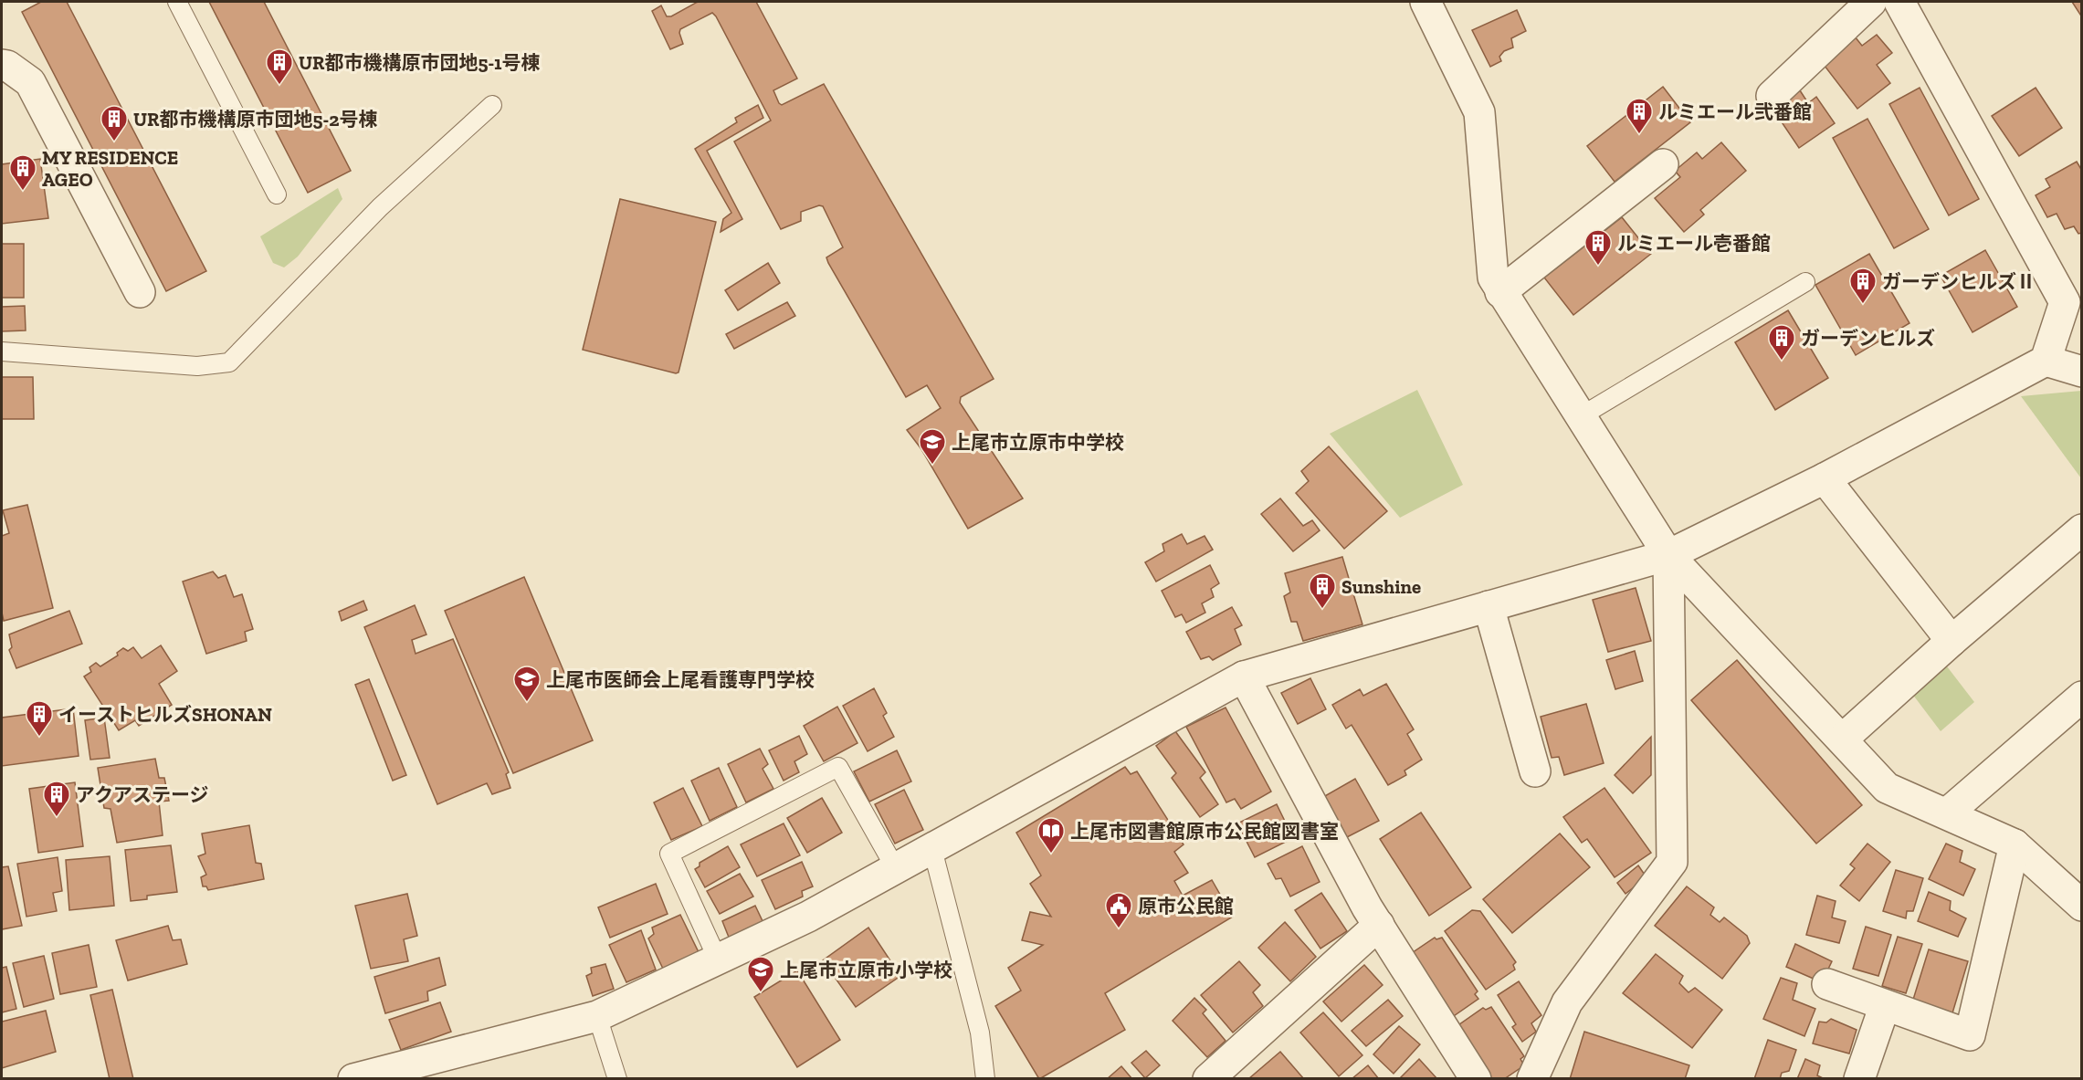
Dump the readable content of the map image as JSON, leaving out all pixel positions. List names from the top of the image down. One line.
{"places":{"building":["UR都市機構原市団地5-1号棟","ルミエール弐番館","UR都市機構原市団地5-2号棟","MY RESIDENCE AGEO","ルミエール壱番館","ガーデンヒルズⅡ","ガーデンヒルズ","Sunshine","イーストヒルズSHONAN","アクアステージ"],"school or university":["上尾市立原市中学校","上尾市医師会上尾看護専門学校","上尾市立原市小学校"],"library":["上尾市図書館原市公民館図書室"],"public building":["原市公民館"]}}
